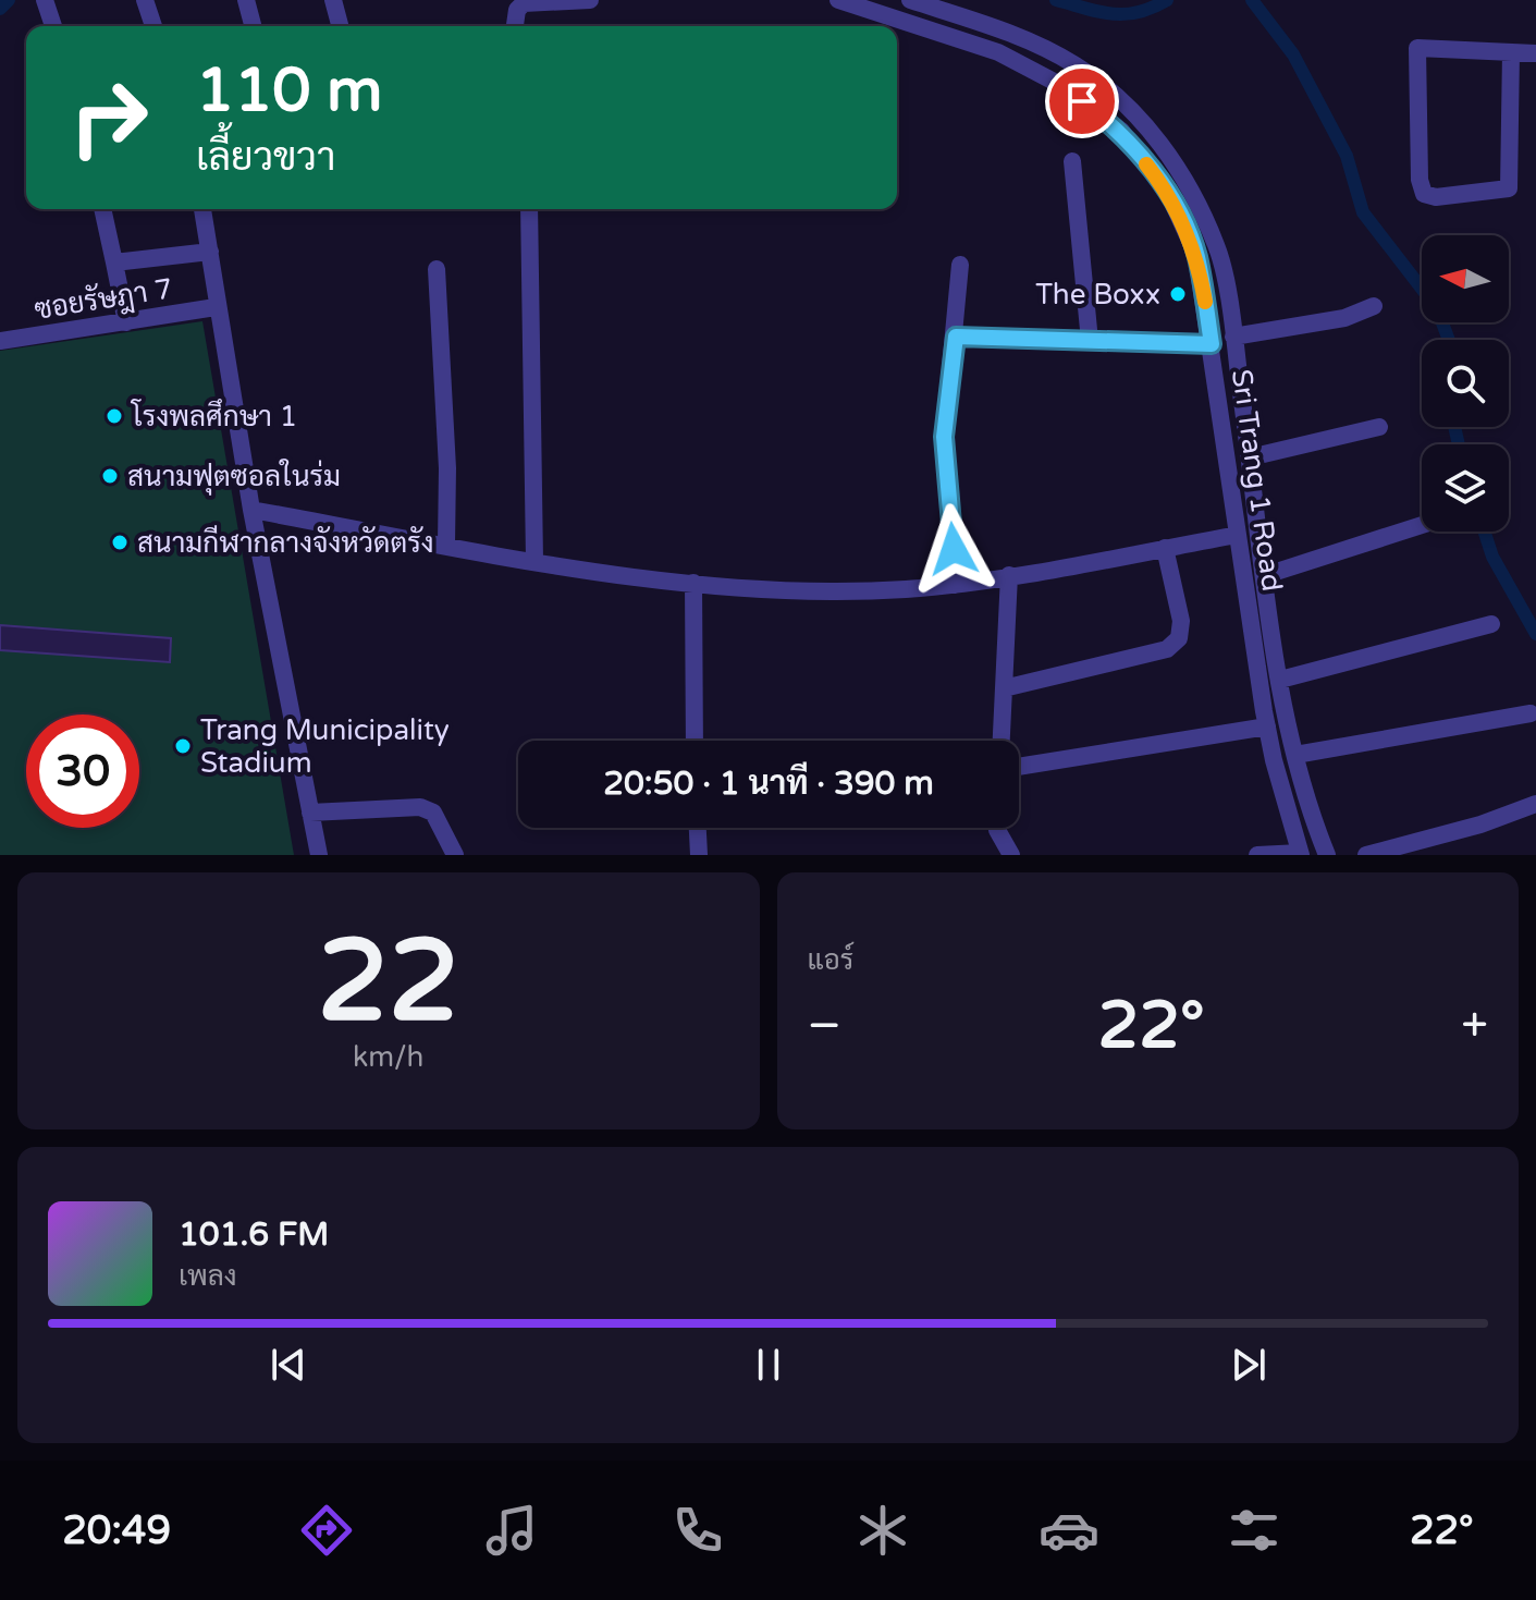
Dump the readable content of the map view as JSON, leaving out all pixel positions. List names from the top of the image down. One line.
{"streets":{"street":["ซอยรัษฎา 7","Sri Trang 1 Road"]},"places":["The Boxx","โรงพลศึกษา 1","สนามฟุตซอลในร่ม","สนามกีฬากลางจังหวัดตรัง","Trang Municipality Stadium"],"north":"left","page":{"turn":["110 m","เลี้ยวขวา"],"limit":"30","trip":"20:50 · 1 นาที · 390 m","tile":[["22","km/h"],"แอร์"],"heat":["−","22°","+"],"song":["101.6 FM","เพลง"],"tabs":["20:49","22°"]}}
